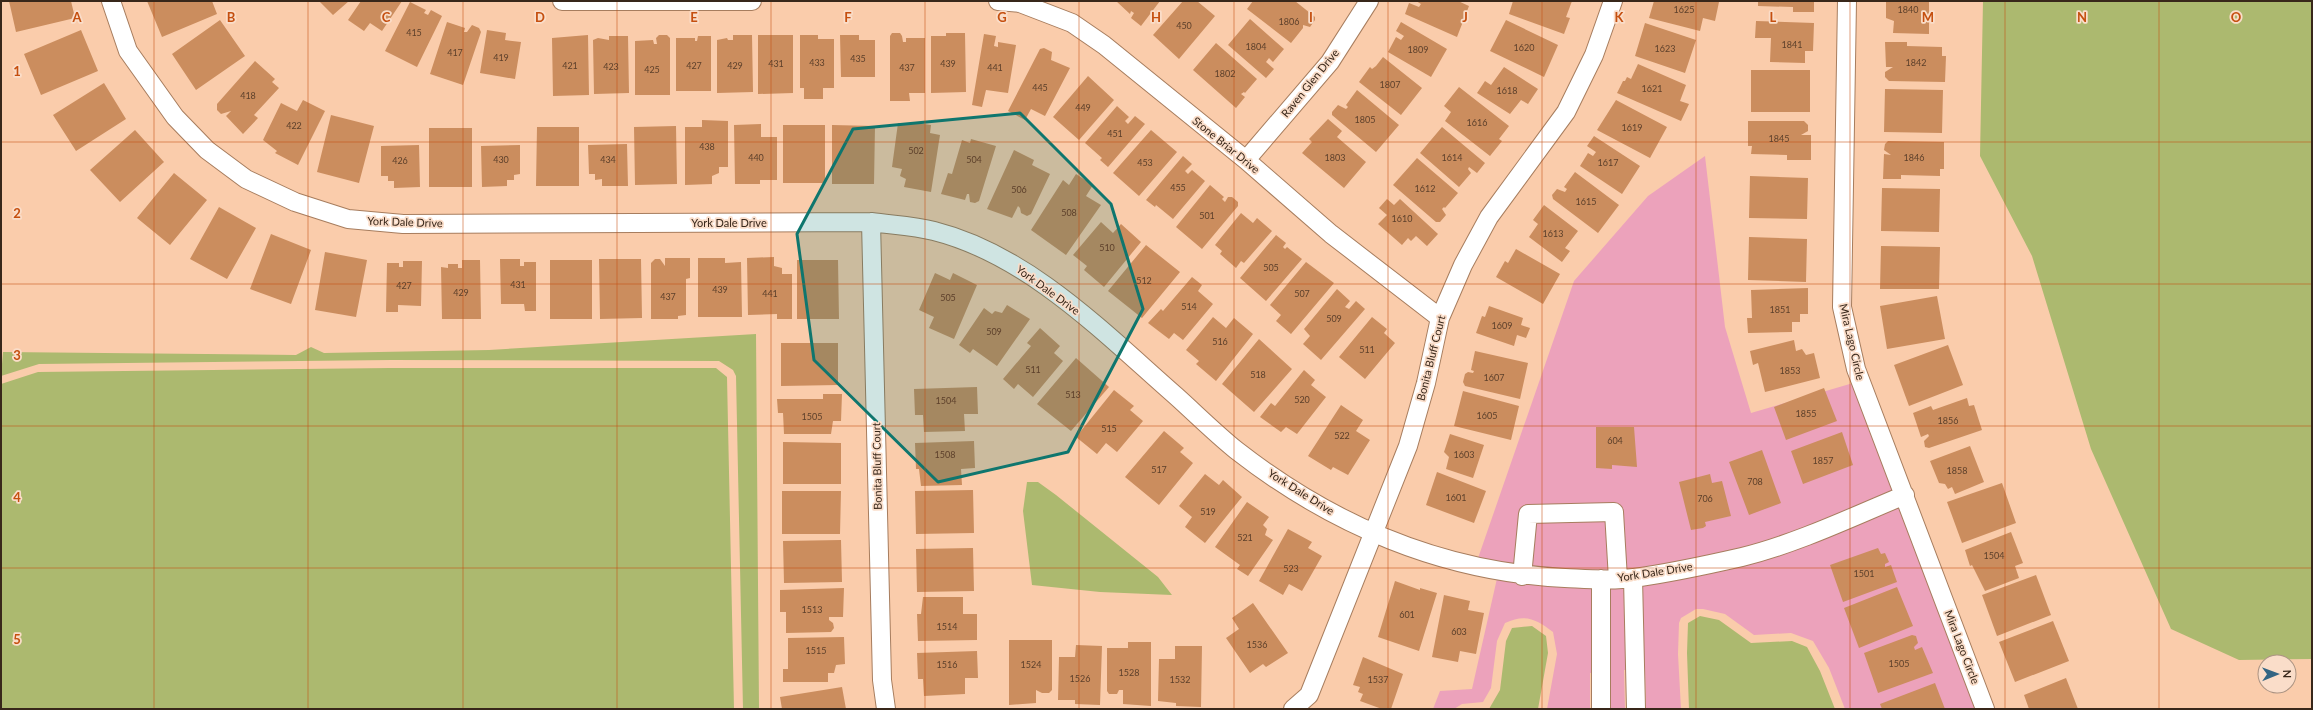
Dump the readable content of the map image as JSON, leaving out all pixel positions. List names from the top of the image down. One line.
{"streets":{"street":["Raven Glen Drive","Stone Briar Drive","York Dale Drive","Mira Lago Circle","Bonita Bluff Court"]},"crossings":[["Raven Glen Drive","Stone Briar Drive"],["Stone Briar Drive","Bonita Bluff Court"],["York Dale Drive","Mira Lago Circle"],["York Dale Drive","Bonita Bluff Court"]],"house_numbers":["1625","1840","1806","450","415","1841","1804","1620","1623","1809","417","419","435","433","1842","431","439","421","427","429","423","437","441","425","1802","1807","445","1621","1618","418","449","1805","1616","422","1619","451","1845","438","502","440","1803","1614","1846","430","434","504","426","453","1617","455","1612","506","1615","508","501","1610","1613","510","505","512","431","427","439","429","441","507","437","505","514","1851","509","1609","509","516","511","511","1853","518","1607","513","520","1504","1855","1605","1505","1856","515","522","604","1508","1603","1857","517","1858","708","1601","706","519","521","1504","523","1501","1513","601","1514","603","1536","1515","1505","1516","1524","1528","1526","1532","1537"],"north":"right","grid":{"columns":["A","B","C","D","E","F","G","H","I","J","K","L","M","N","O"],"rows":["1","2","3","4","5"]}}
